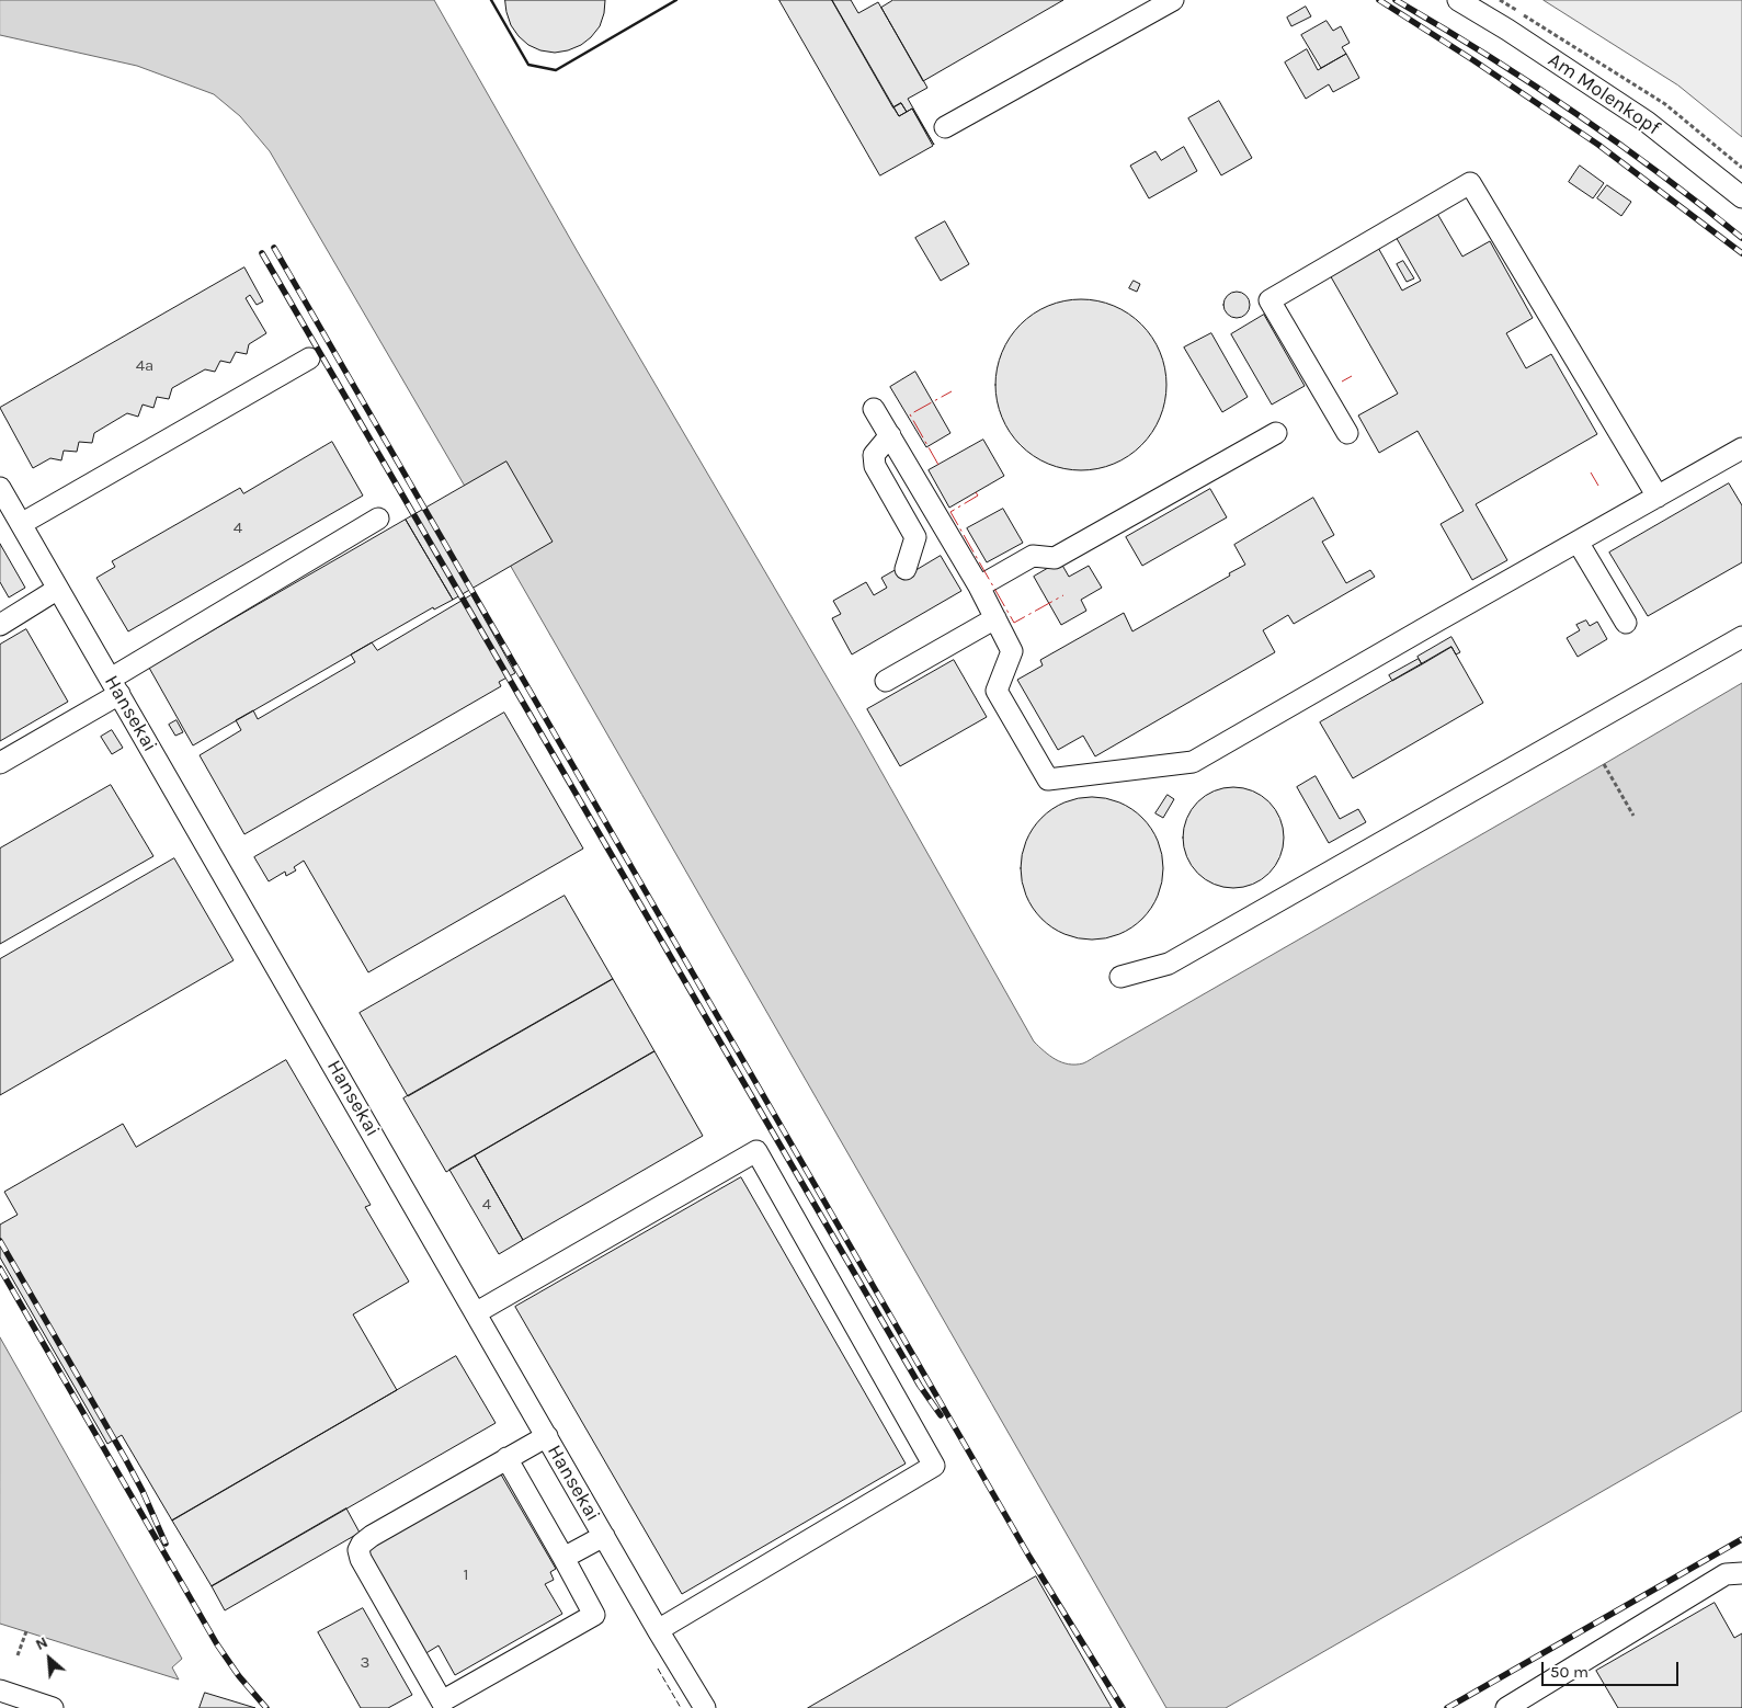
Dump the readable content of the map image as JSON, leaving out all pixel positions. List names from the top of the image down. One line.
{"streets":{"street":["Am Molenkopf","Hansekai"]},"house_numbers":["4a","4","4","1","3"],"scale_bar":"50 m","north":"top left"}
